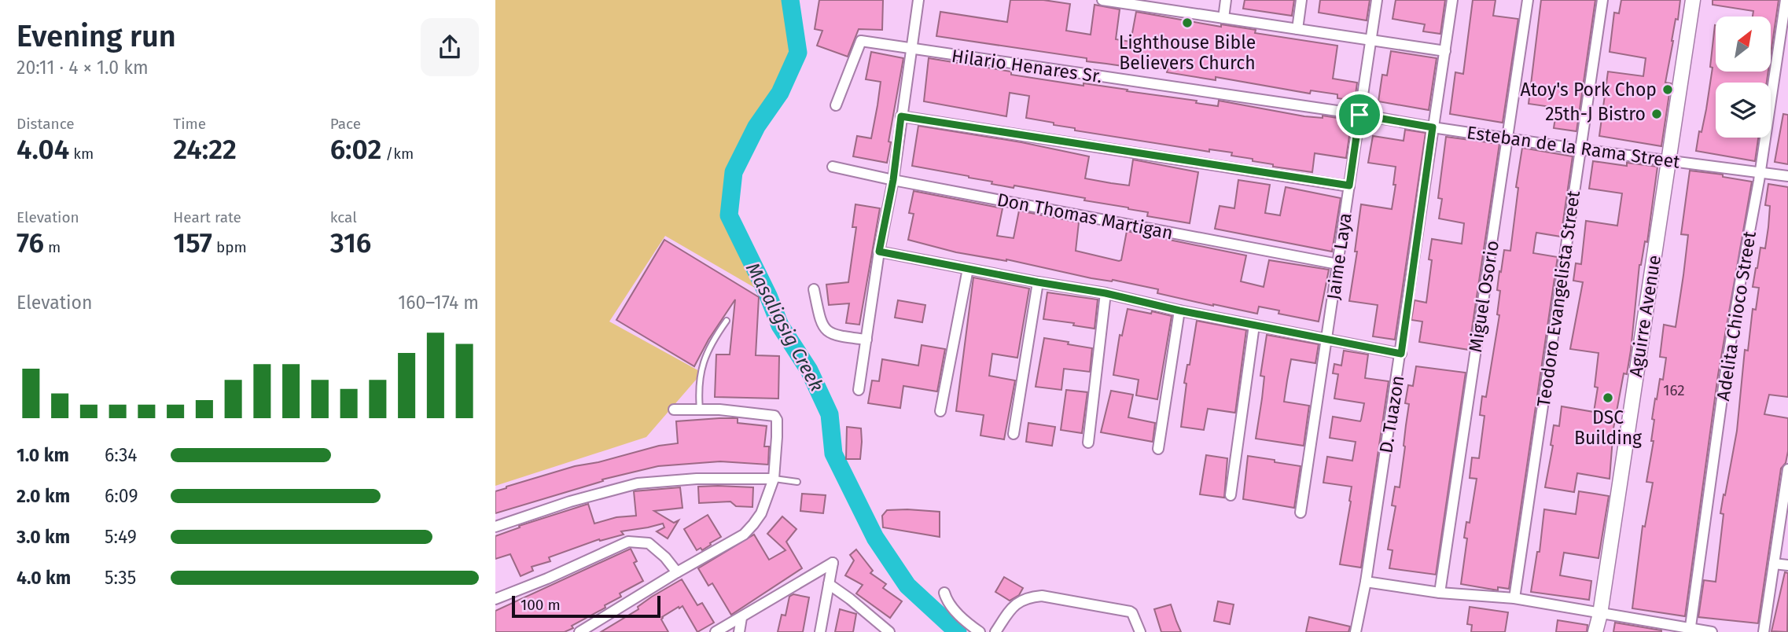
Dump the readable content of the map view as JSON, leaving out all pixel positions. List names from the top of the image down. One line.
{"streets":{"street":["Hilario Henares Sr.","Esteban de la Rama Street","Don Thomas Martigan","Jaime Laya","Miguel Osorio","Teodoro Evangelista Street","Aguirre Avenue","Adelita Chioco Street","D. Tuazon"]},"crossings":[["Hilario Henares Sr.","Esteban de la Rama Street"],["Hilario Henares Sr.","Jaime Laya"],["Esteban de la Rama Street","Jaime Laya"],["Esteban de la Rama Street","Miguel Osorio"],["Esteban de la Rama Street","Teodoro Evangelista Street"],["Esteban de la Rama Street","Aguirre Avenue"],["Esteban de la Rama Street","Adelita Chioco Street"],["Esteban de la Rama Street","D. Tuazon"],["Don Thomas Martigan","Jaime Laya"]],"water":["Masaligsig Creek"],"places":["Lighthouse Bible Believers Church","Atoy's Pork Chop","25th-J Bistro","DSC Building"],"house_numbers":["162"],"scale_bar":"100 m","north":"top right","page":{"heading":["Evening run","20:11 · 4 × 1.0 km"],"stats":[["Distance","4.04 km"],["Time","24:22"],["Pace","6:02 /km"],["Elevation","76 m"],["Heart rate","157 bpm"],["kcal","316"]],"chart":["Elevation","160–174 m"],"list":[{"name":"1.0 km","note":"6:34"},{"name":"2.0 km","note":"6:09"},{"name":"3.0 km","note":"5:49"},{"name":"4.0 km","note":"5:35"}],"scale":"100 m"}}
